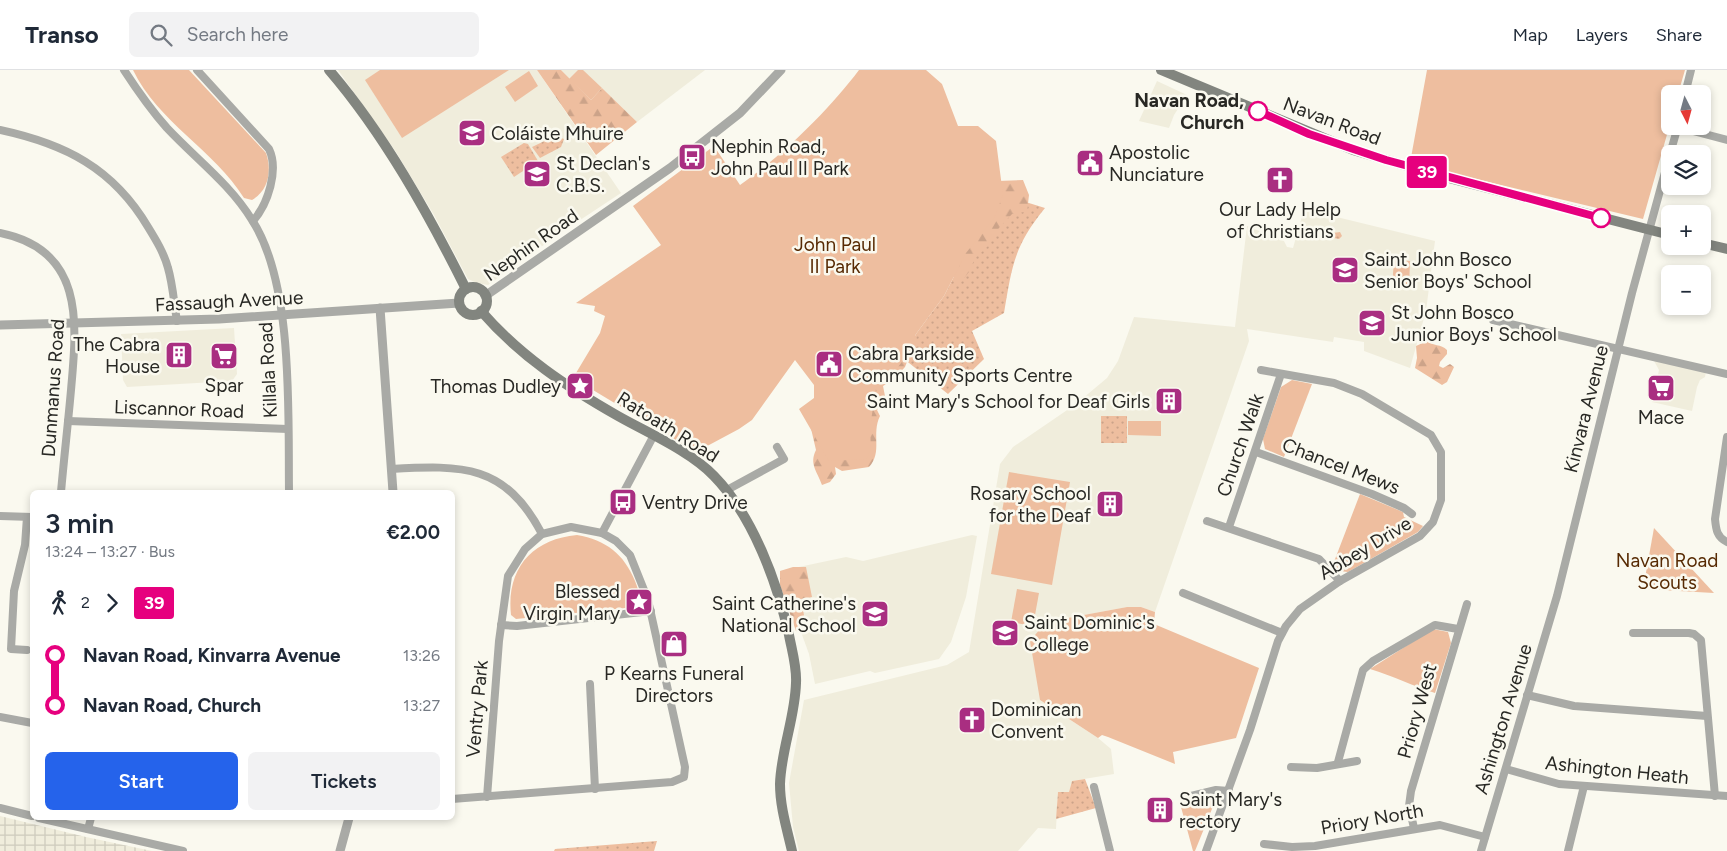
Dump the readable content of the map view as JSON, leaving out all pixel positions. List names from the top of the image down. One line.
{"streets":{"main road":["Navan Road","Ratoath Road"],"street":["Nephin Road","Fassaugh Avenue","Killala Road","Dunmanus Road","Liscannor Road","Kinvara Avenue","Church Walk","Chancel Mews","Abbey Drive","Ventry Park","Priory West","Ashington Avenue","Ashington Heath","Priory North"]},"crossings":[["Navan Road","Kinvara Avenue"],["Nephin Road","Fassaugh Avenue"],["Nephin Road","Ratoath Road"],["Fassaugh Avenue","Killala Road"],["Fassaugh Avenue","Dunmanus Road"],["Fassaugh Avenue","Ratoath Road"],["Killala Road","Liscannor Road"],["Dunmanus Road","Liscannor Road"],["Kinvara Avenue","Ashington Avenue"],["Church Walk","Chancel Mews"],["Church Walk","Abbey Drive"],["Priory West","Priory North"],["Ashington Avenue","Ashington Heath"],["Ashington Avenue","Priory North"]],"parks":["John Paul II Park","Navan Road Scouts"],"places":{"other":["Navan Road, Church"],"school or university":["Coláiste Mhuire","St Declan's C.B.S.","Saint John Bosco Senior Boys' School","St John Bosco Junior Boys' School","Saint Catherine's National School","Saint Dominic's College"],"bus stop":["Nephin Road, John Paul II Park","Ventry Drive"],"public building":["Apostolic Nunciature","Cabra Parkside Community Sports Centre"],"church":["Our Lady Help of Christians","Dominican Convent"],"building":["The Cabra House","Saint Mary's School for Deaf Girls","Rosary School for the Deaf","Saint Mary's rectory"],"supermarket":["Spar","Mace"],"place":["Thomas Dudley","Blessed Virgin Mary"],"shop":["P Kearns Funeral Directors"]},"lines":["bus line 39"],"north":"bottom","page":{"header":"Transo","search":"Search here","nav":["Map","Layers","Share"],"on_map":"39","map_buttons":["+","−"],"heading":["3 min","13:24 – 13:27 · Bus","€2.00"],"legs":["2","39"],"list":[{"name":"Navan Road, Kinvarra Avenue","value":"13:26"},{"name":"Navan Road, Church","value":"13:27"}],"buttons":["Start","Tickets"]}}
